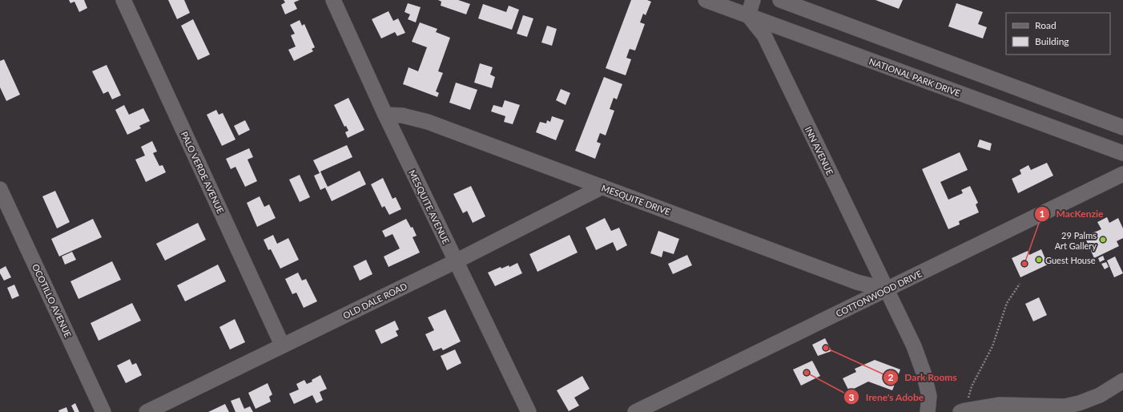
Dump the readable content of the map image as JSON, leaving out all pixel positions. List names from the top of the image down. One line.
{"streets":{"street":["NATIONAL PARK DRIVE","INN AVENUE","PALO VERDE AVENUE","MESQUITE DRIVE","MESQUITE AVENUE","COTTONWOOD DRIVE","OCOTILLO AVENUE","OLD DALE ROAD"]},"crossings":[["NATIONAL PARK DRIVE","INN AVENUE"],["INN AVENUE","MESQUITE DRIVE"],["INN AVENUE","COTTONWOOD DRIVE"],["PALO VERDE AVENUE","OLD DALE ROAD"],["MESQUITE DRIVE","MESQUITE AVENUE"],["MESQUITE DRIVE","COTTONWOOD DRIVE"],["MESQUITE DRIVE","OLD DALE ROAD"],["MESQUITE AVENUE","OLD DALE ROAD"]],"places":["29 Palms Art Gallery","Guest House","MacKenzie","Dark Rooms","Irene's Adobe"],"legend":["Road","Building"]}
